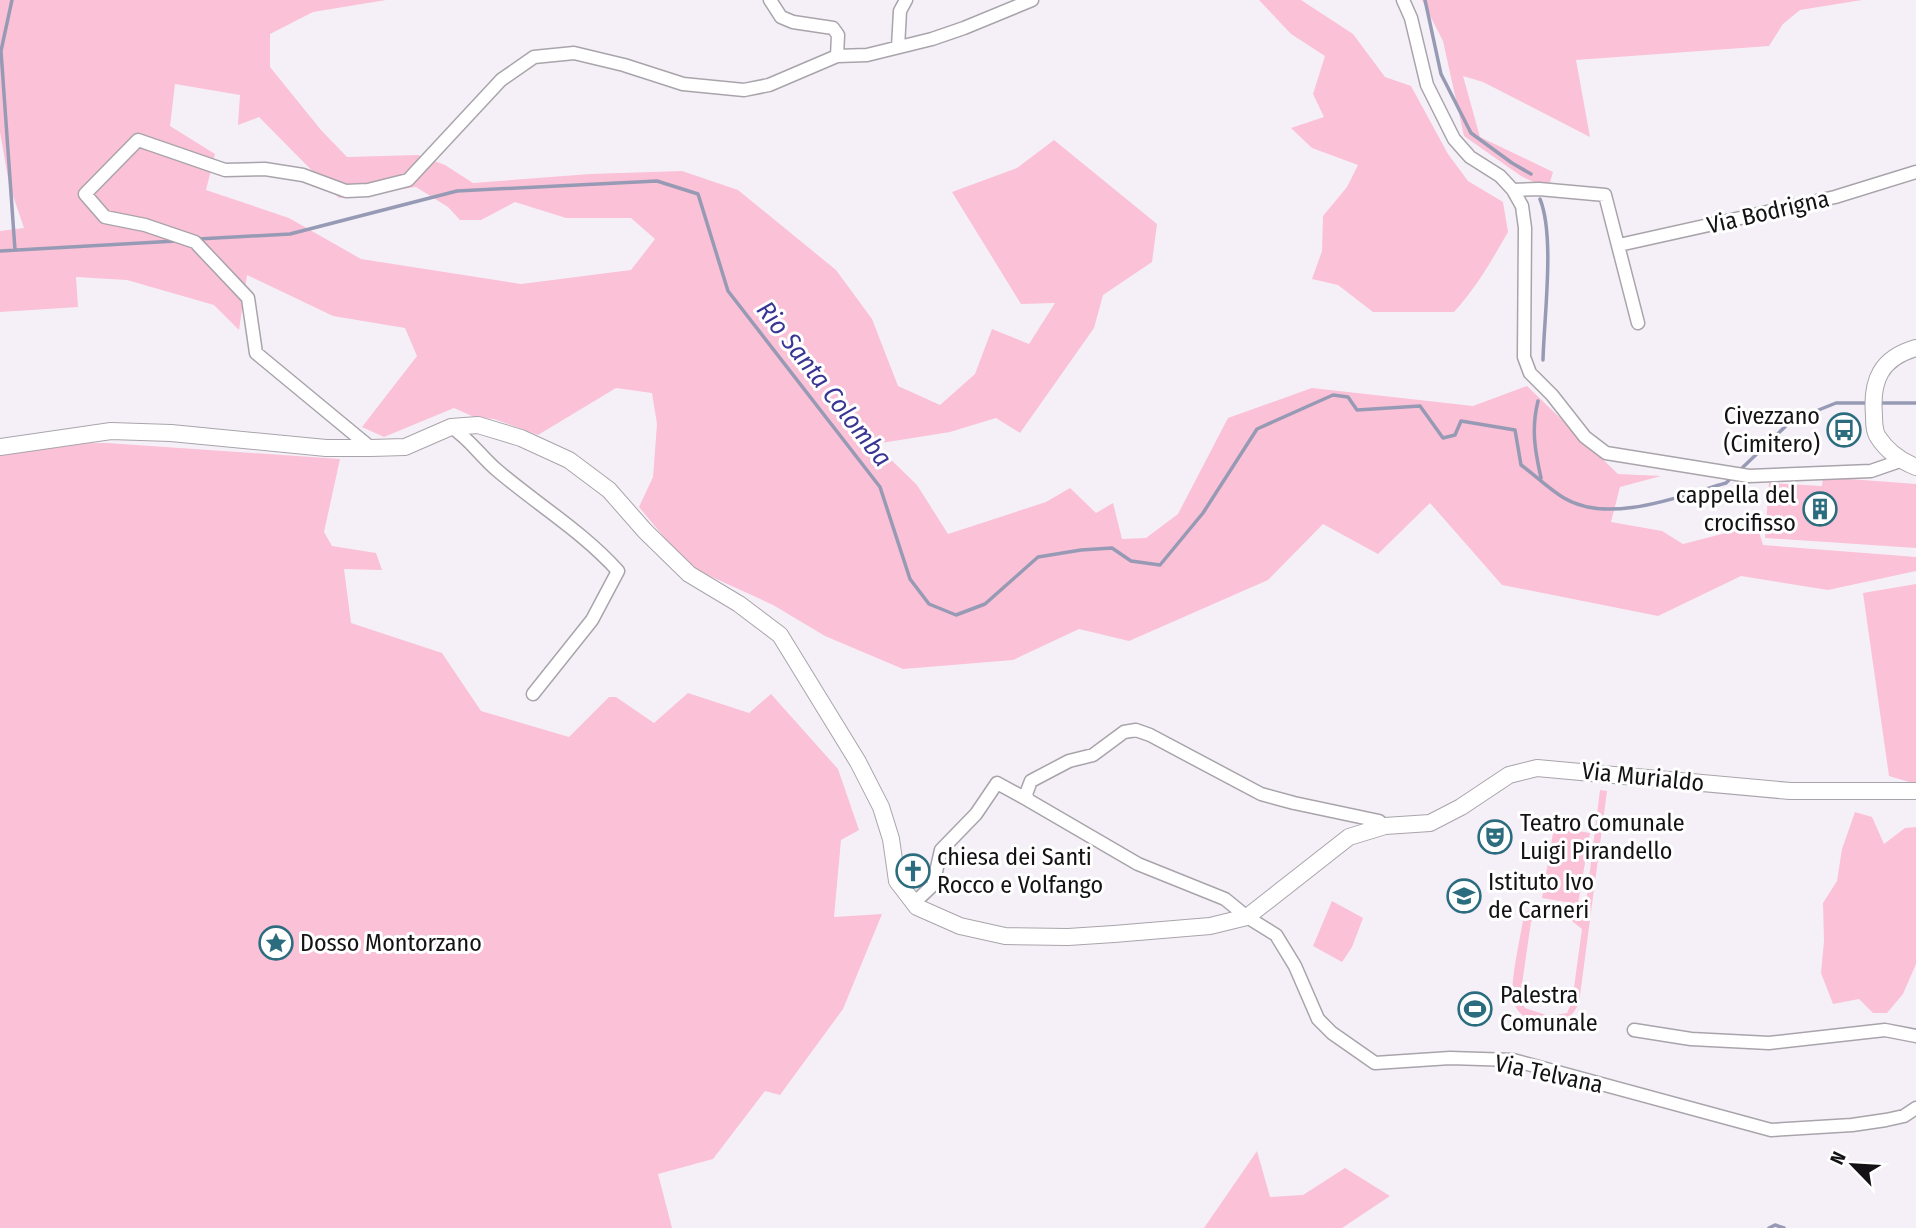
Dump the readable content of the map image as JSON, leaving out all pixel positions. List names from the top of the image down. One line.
{"streets":{"street":["Via Bodrigna","Via Murialdo","Via Telvana"]},"crossings":[["Via Murialdo","Via Telvana"]],"water":["Rio Santa Colomba"],"places":{"bus stop":["Civezzano (Cimitero)"],"building":["cappella del crocifisso"],"theatre":["Teatro Comunale Luigi Pirandello"],"church":["chiesa dei Santi Rocco e Volfango"],"school or university":["Istituto Ivo de Carneri"],"place":["Dosso Montorzano"],"sports":["Palestra Comunale"]},"north":"top left"}
